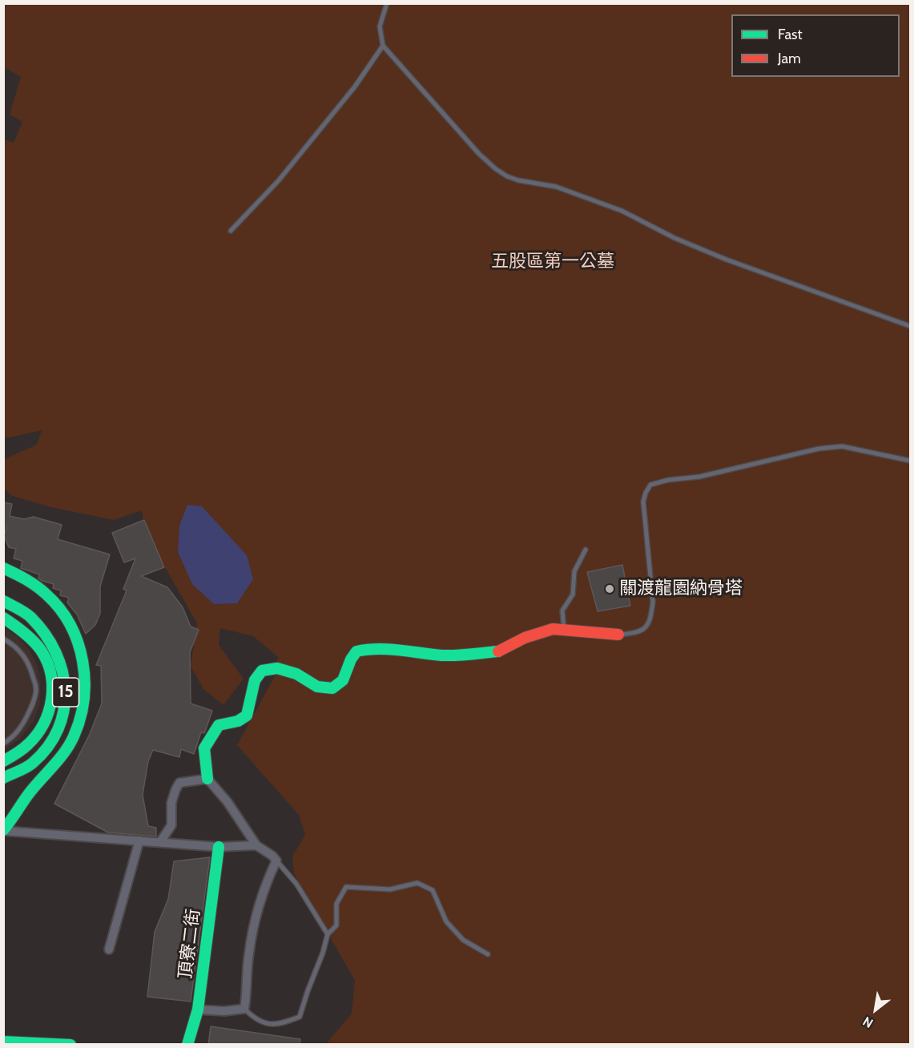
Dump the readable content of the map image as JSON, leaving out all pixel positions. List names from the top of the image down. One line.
{"streets":{"street":["15","頂寮二街"]},"parks":["五股區第一公墓"],"places":["關渡龍園納骨塔"],"legend":["Fast","Jam"],"north":"bottom left"}
